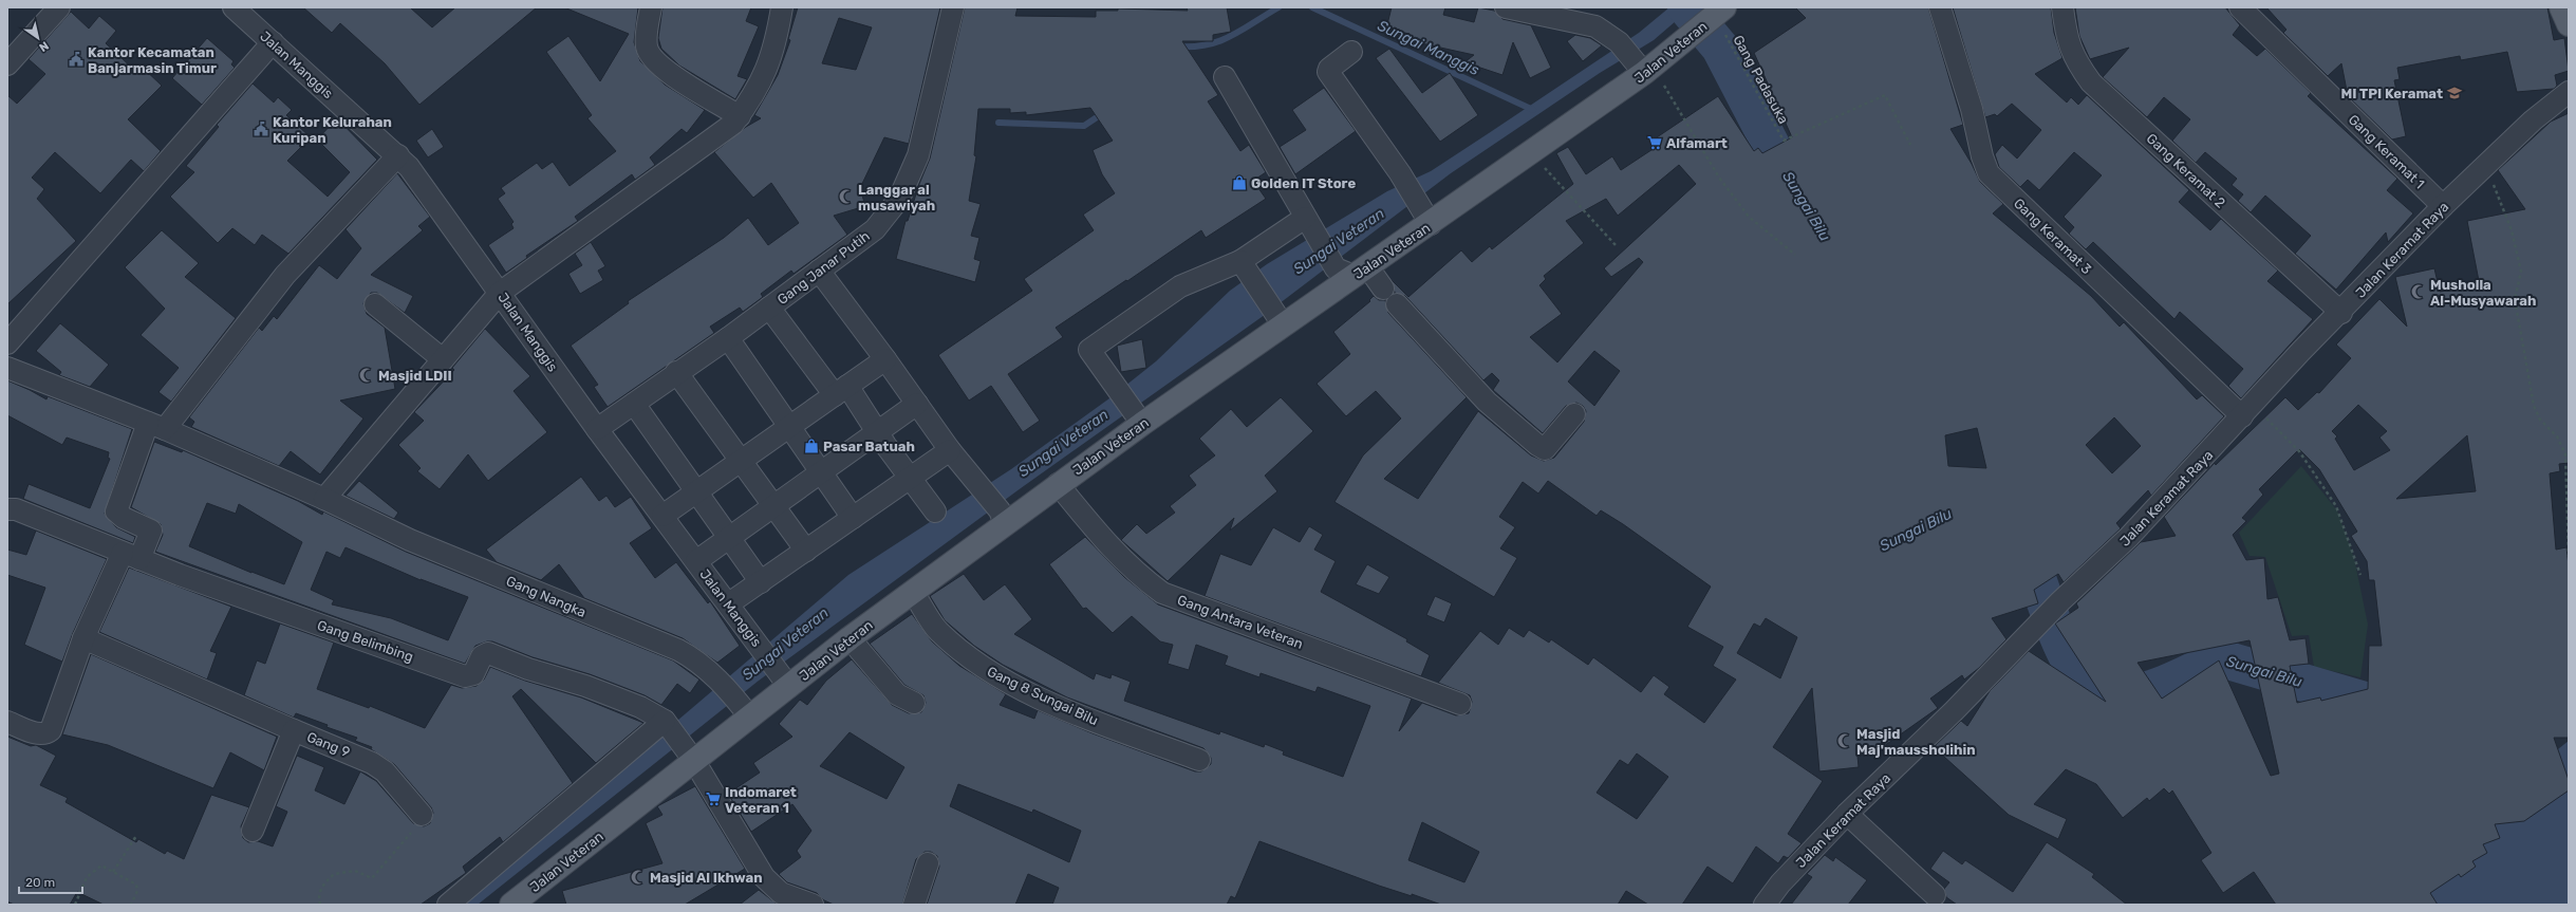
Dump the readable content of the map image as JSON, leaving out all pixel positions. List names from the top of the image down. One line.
{"streets":{"main road":["Jalan Veteran"],"street":["Jalan Manggis","Gang Keramat 1","Gang Keramat 2","Gang Keramat 3","Jalan Keramat Raya","Gang Janar Putih","Gang Nangka","Gang Antara Veteran","Gang Belimbing","Gang 8 Sungai Bilu","Gang 9"],"path":["Gang Padasuka"]},"crossings":[["Jalan Veteran","Jalan Manggis"],["Jalan Veteran","Gang Padasuka"],["Jalan Veteran","Gang Nangka"],["Jalan Veteran","Gang Antara Veteran"],["Jalan Veteran","Gang Belimbing"],["Jalan Veteran","Gang 8 Sungai Bilu"],["Jalan Manggis","Gang Janar Putih"],["Gang Keramat 1","Jalan Keramat Raya"],["Gang Keramat 2","Jalan Keramat Raya"],["Gang Keramat 3","Jalan Keramat Raya"]],"water":["Sungai Manggis","Sungai Bilu","Sungai Veteran"],"places":{"public building":["Kantor Kecamatan Banjarmasin Timur","Kantor Kelurahan Kuripan"],"school or university":["MI TPI Keramat"],"supermarket":["Alfamart","Indomaret Veteran 1"],"shop":["Golden IT Store","Pasar Batuah"],"mosque":["Langgar al musawiyah","Musholla Al-Musyawarah","Masjid LDII","Masjid Maj'maussholihin","Masjid Al Ikhwan"]},"scale_bar":"20 m","north":"bottom right"}
